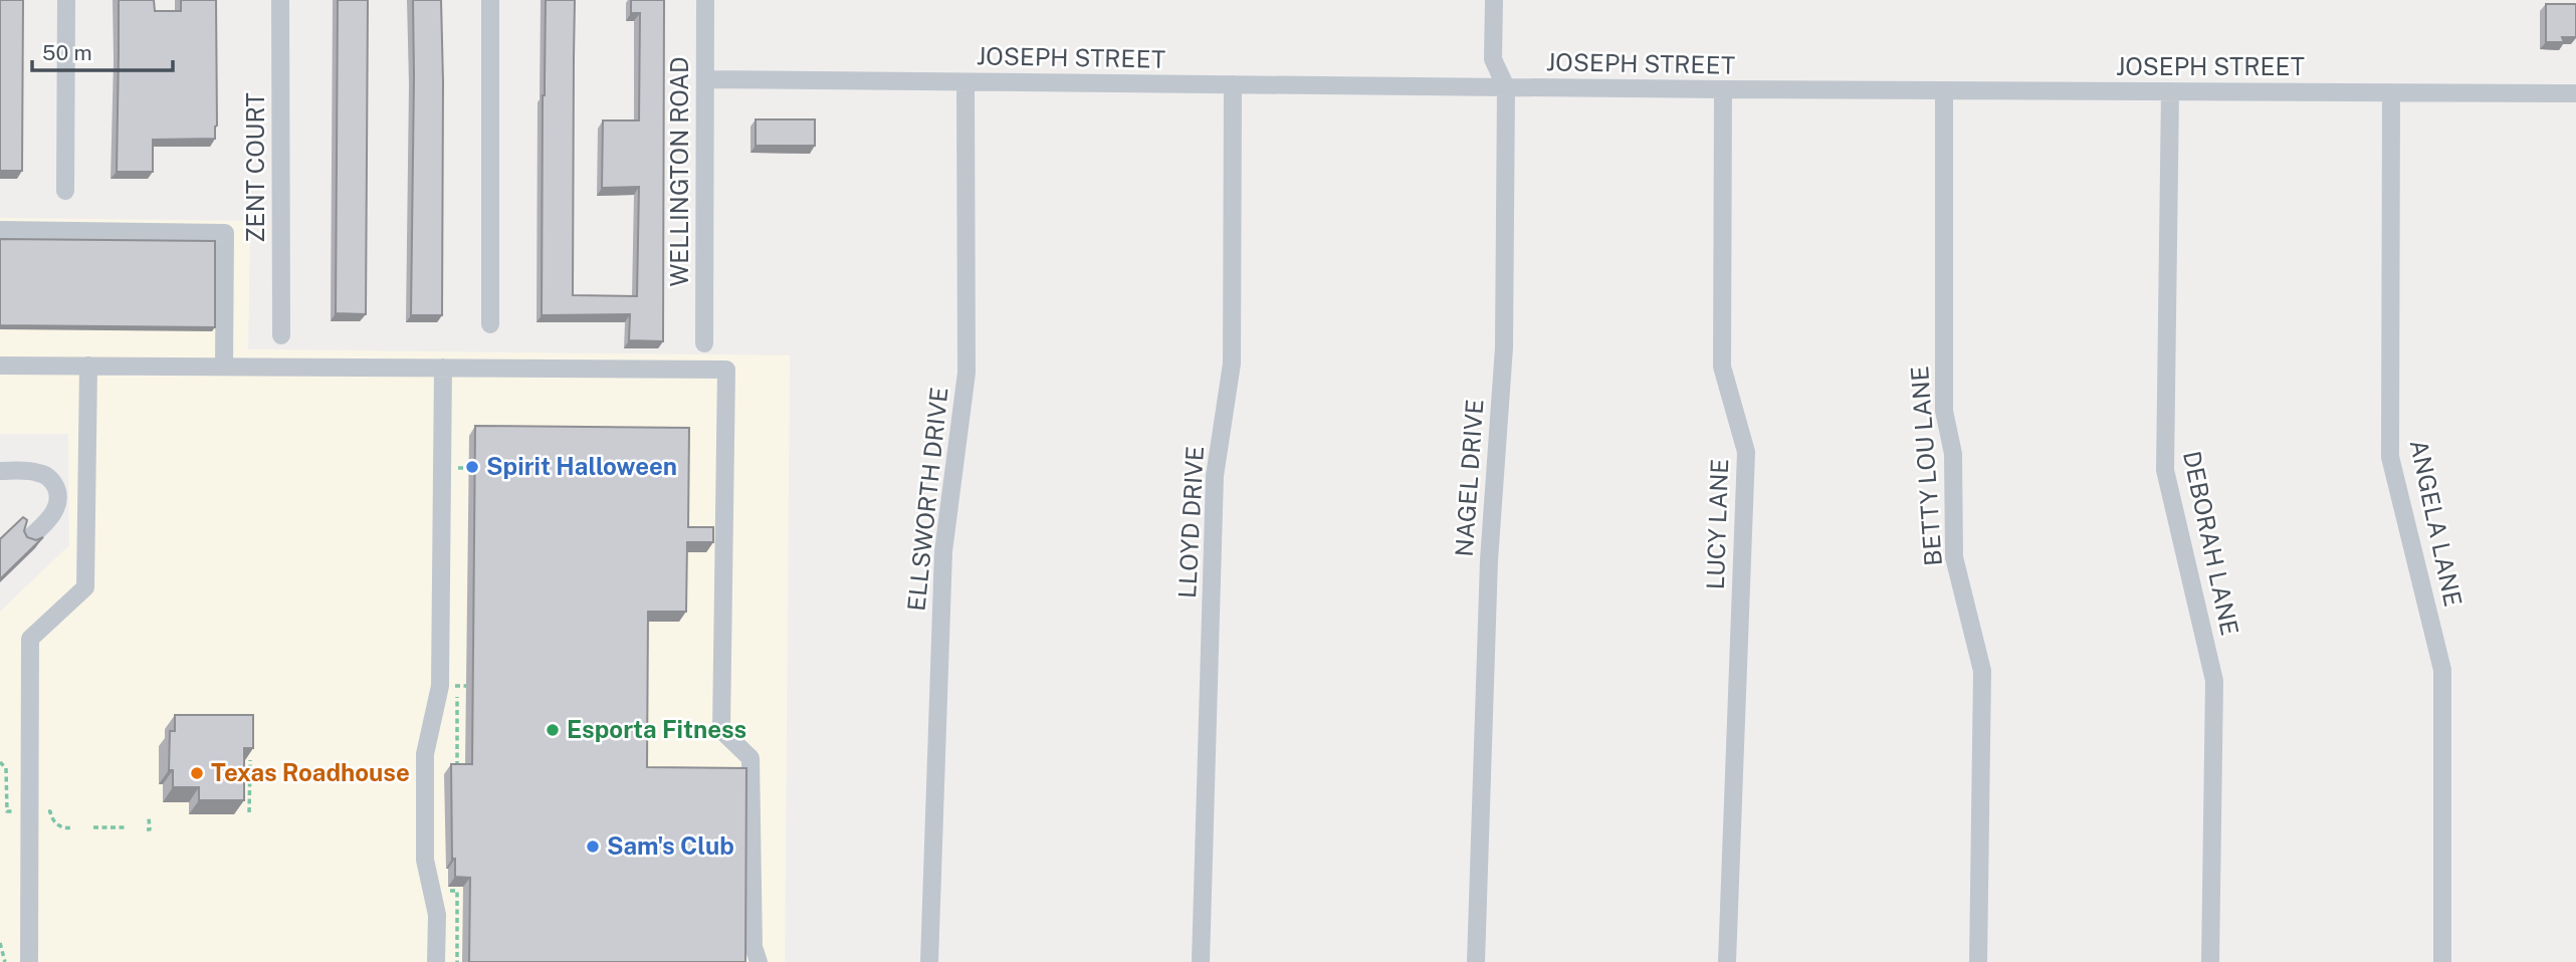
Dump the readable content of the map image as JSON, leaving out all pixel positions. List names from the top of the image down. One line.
{"streets":{"street":["JOSEPH STREET","ZENT COURT","WELLINGTON ROAD","BETTY LOU LANE","NAGEL DRIVE","ELLSWORTH DRIVE","LLOYD DRIVE","ANGELA LANE","LUCY LANE","DEBORAH LANE"]},"crossings":[["JOSEPH STREET","WELLINGTON ROAD"],["JOSEPH STREET","BETTY LOU LANE"],["JOSEPH STREET","NAGEL DRIVE"],["JOSEPH STREET","ELLSWORTH DRIVE"],["JOSEPH STREET","LLOYD DRIVE"],["JOSEPH STREET","ANGELA LANE"],["JOSEPH STREET","LUCY LANE"],["JOSEPH STREET","DEBORAH LANE"]],"places":["Spirit Halloween","Esporta Fitness","Texas Roadhouse","Sam's Club"],"scale_bar":"50 m"}
